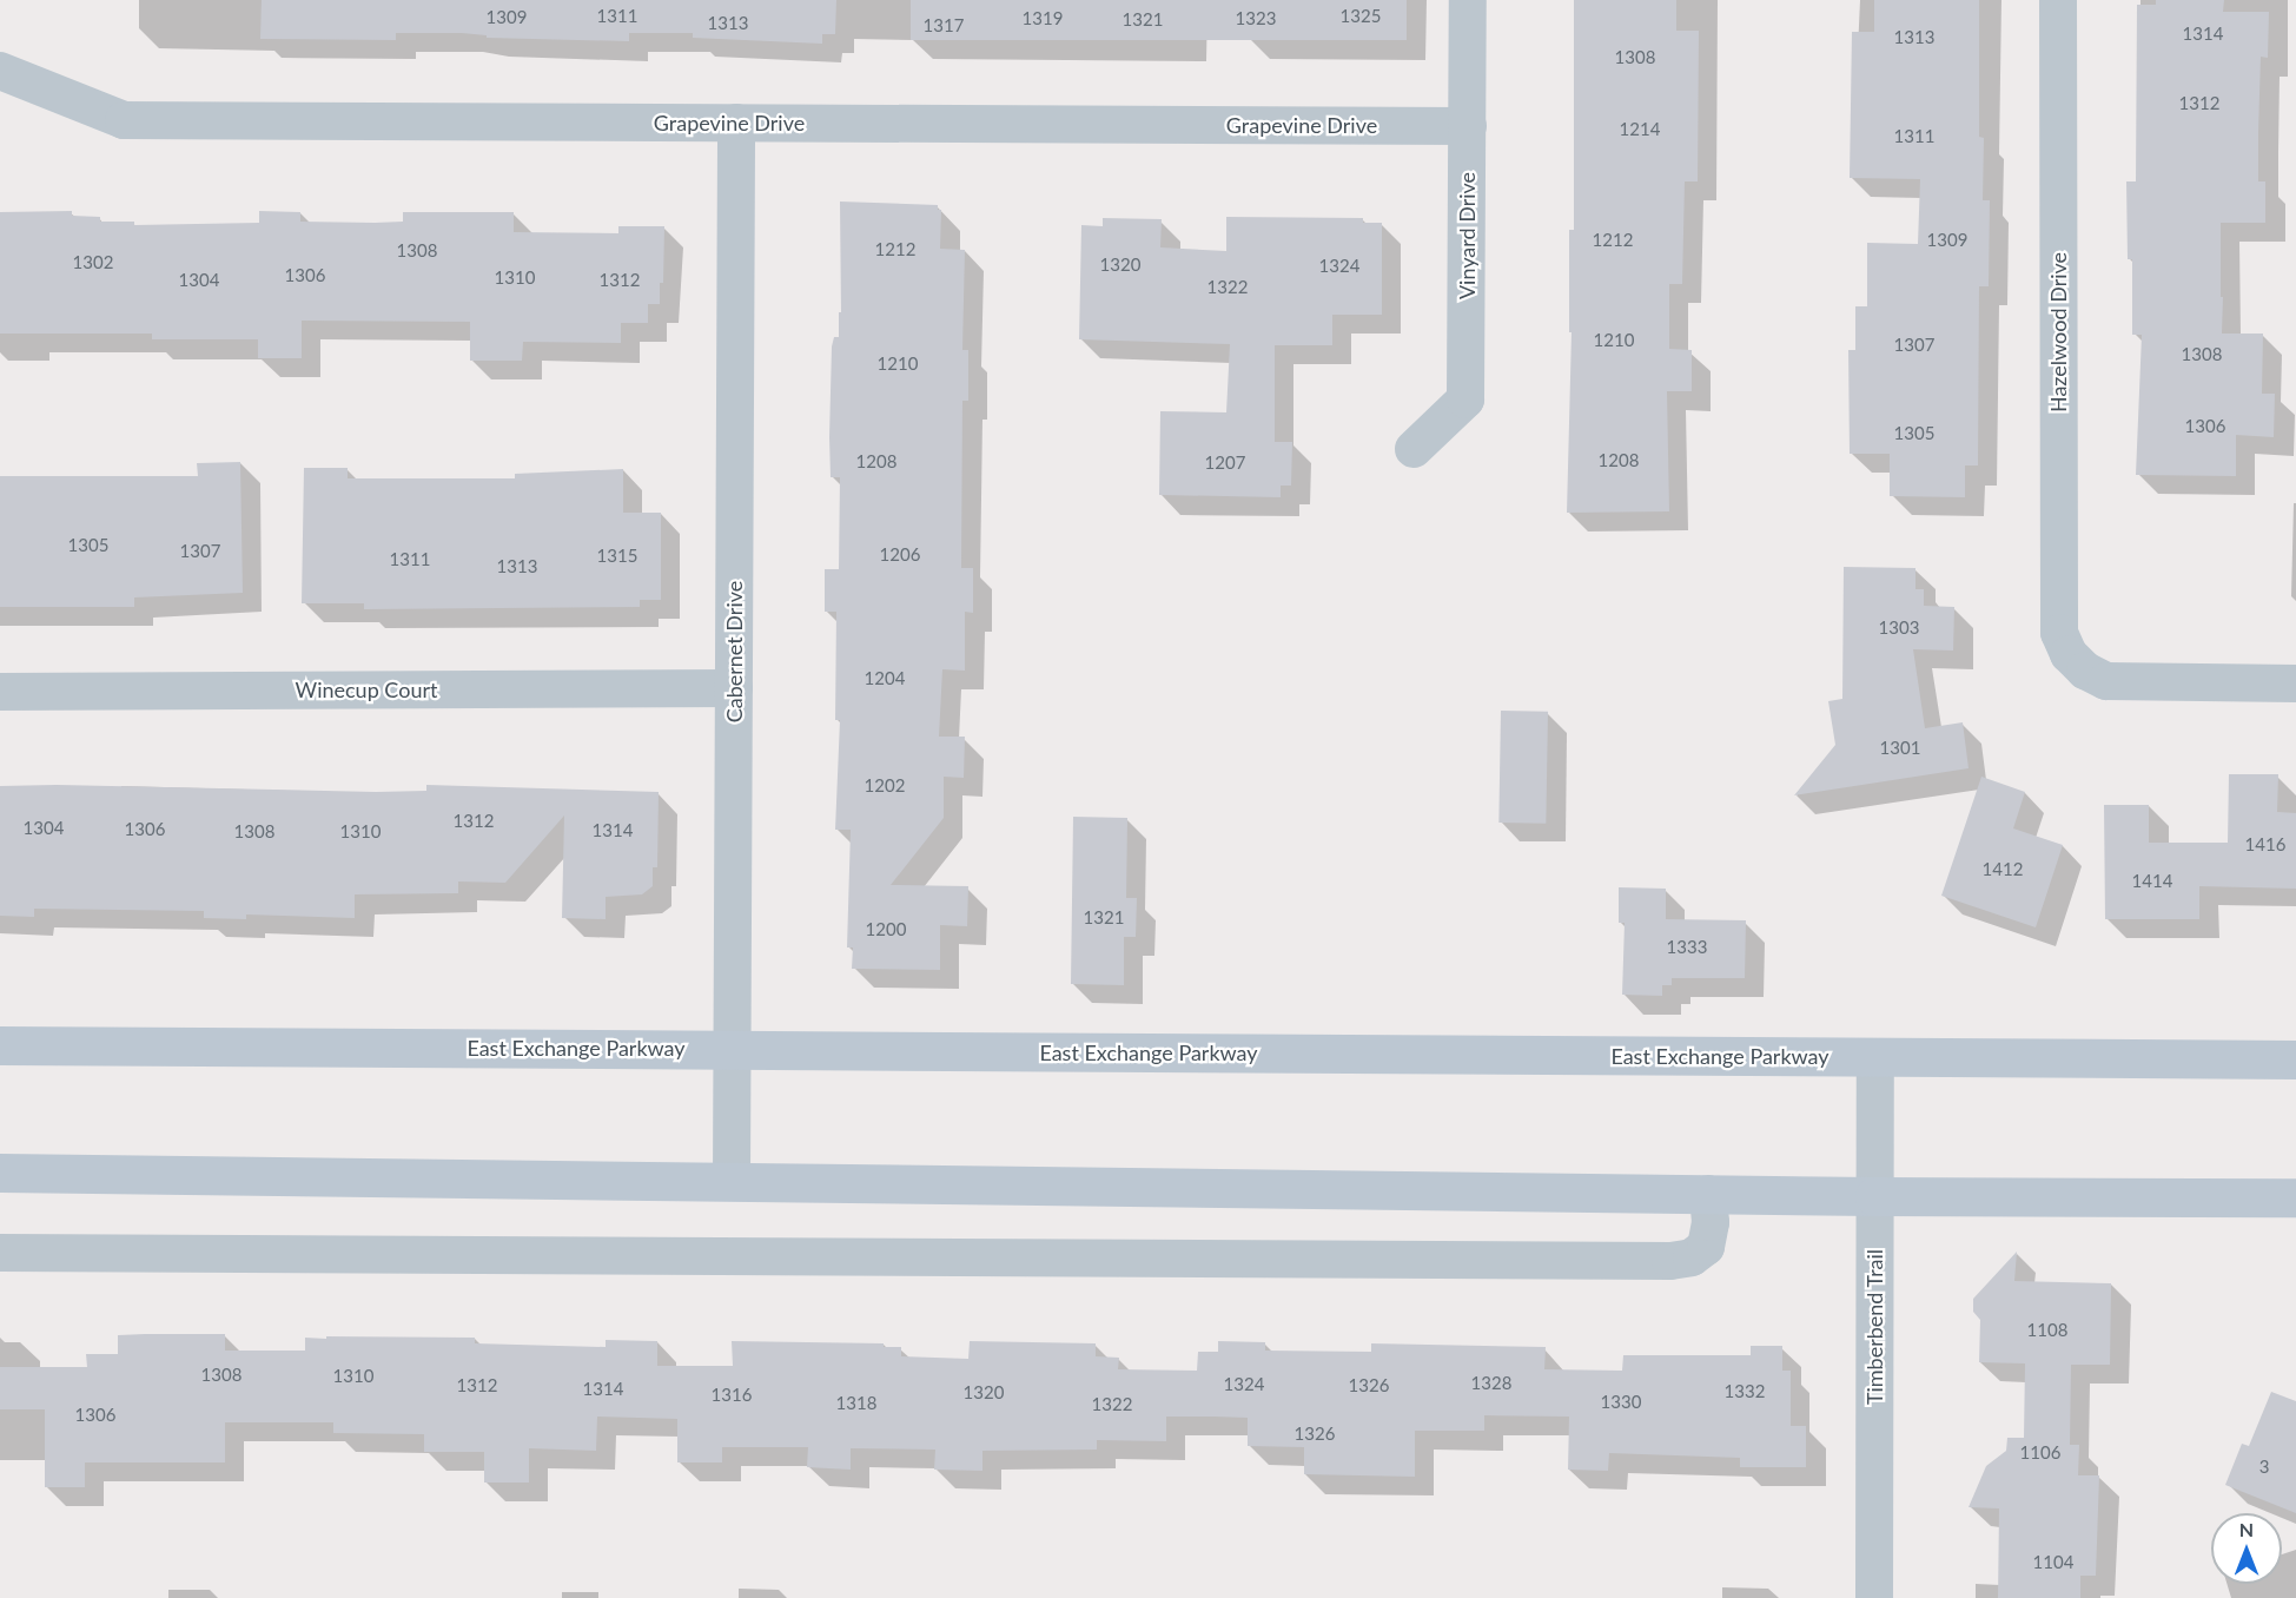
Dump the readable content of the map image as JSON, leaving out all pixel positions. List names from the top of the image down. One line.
{"streets":{"main road":["East Exchange Parkway"],"street":["Grapevine Drive","Vinyard Drive","Hazelwood Drive","Cabernet Drive","Winecup Court","Timberbend Trail"]},"crossings":[["Grapevine Drive","Vinyard Drive"],["Grapevine Drive","Cabernet Drive"],["Cabernet Drive","Winecup Court"],["Cabernet Drive","East Exchange Parkway"],["East Exchange Parkway","Timberbend Trail"]],"house_numbers":["1311","1325","1309","1319","1323","1321","1313","1317","1314","1313","1308","1312","1214","1311","1212","1309","1212","1308","1302","1320","1324","1306","1310","1304","1312","1322","1210","1307","1308","1210","1306","1305","1208","1208","1207","1305","1307","1206","1315","1311","1313","1303","1204","1301","1202","1312","1304","1306","1314","1308","1310","1416","1412","1414","1321","1200","1333","1108","1308","1310","1328","1324","1312","1326","1314","1332","1320","1316","1330","1318","1322","1306","1326","1106","3","1104"],"north":"top"}
